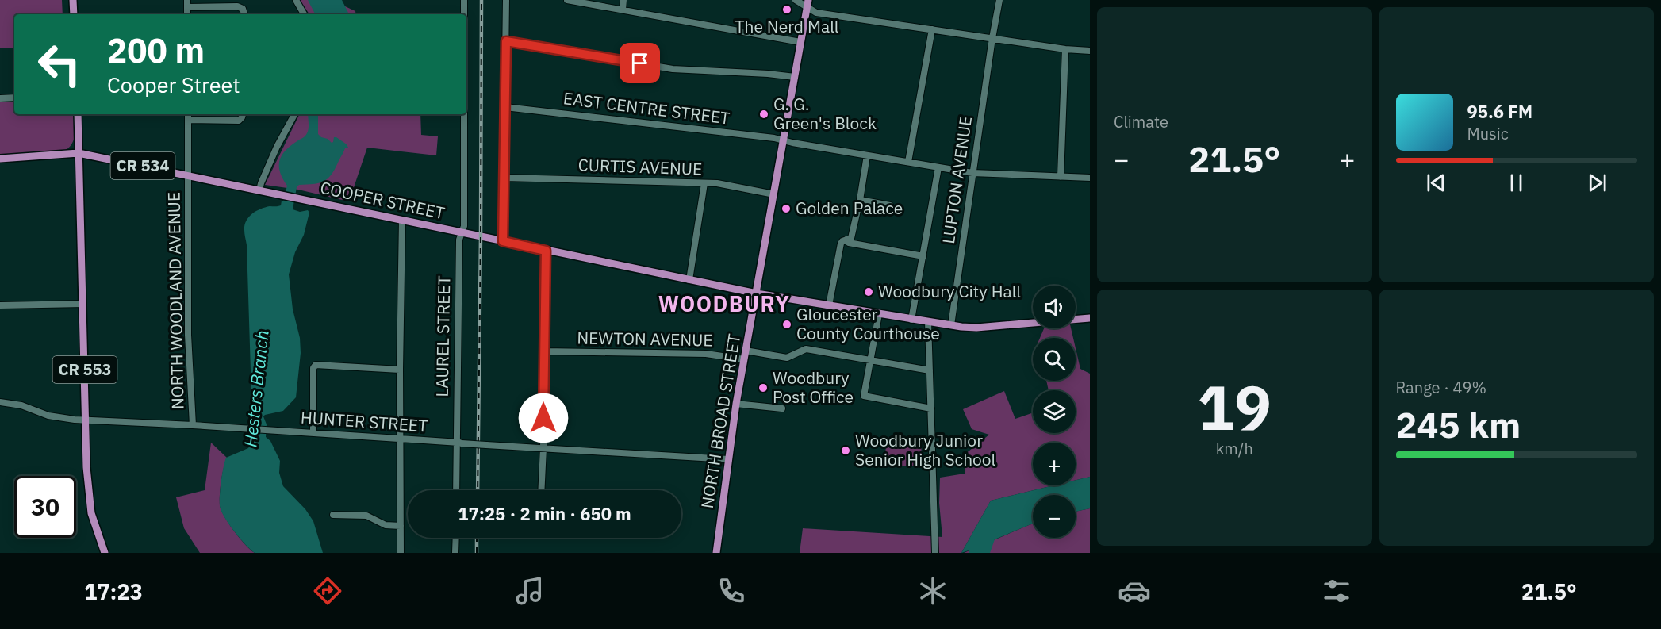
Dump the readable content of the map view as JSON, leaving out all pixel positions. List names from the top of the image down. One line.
{"streets":{"main road":["CR 534","COOPER STREET","CR 553","NORTH BROAD STREET"],"street":["EAST CENTRE STREET","CURTIS AVENUE","LUPTON AVENUE","NORTH WOODLAND AVENUE","LAUREL STREET","NEWTON AVENUE","HUNTER STREET"]},"crossings":[["EAST CENTRE STREET","LUPTON AVENUE"],["EAST CENTRE STREET","NORTH BROAD STREET"],["CURTIS AVENUE","NORTH BROAD STREET"],["LUPTON AVENUE","COOPER STREET"],["COOPER STREET","NORTH WOODLAND AVENUE"],["COOPER STREET","LAUREL STREET"],["COOPER STREET","CR 553"],["COOPER STREET","NORTH BROAD STREET"],["NORTH WOODLAND AVENUE","HUNTER STREET"],["LAUREL STREET","HUNTER STREET"],["NEWTON AVENUE","NORTH BROAD STREET"],["CR 553","HUNTER STREET"],["NORTH BROAD STREET","HUNTER STREET"]],"districts":["WOODBURY"],"water":["Hesters Branch"],"places":["The Nerd Mall","G. G. Green's Block","Golden Palace","Woodbury City Hall","Gloucester County Courthouse","Woodbury Post Office","Woodbury Junior Senior High School"],"page":{"tile":["Climate",["19","km/h"],["Range · 49%","245 km"]],"turn":["200 m","Cooper Street"],"song":["95.6 FM","Music"],"heat":["−","21.5°","+"],"map_buttons":["+","−"],"limit":"30","trip":"17:25 · 2 min · 650 m","tabs":["17:23","21.5°"]}}
